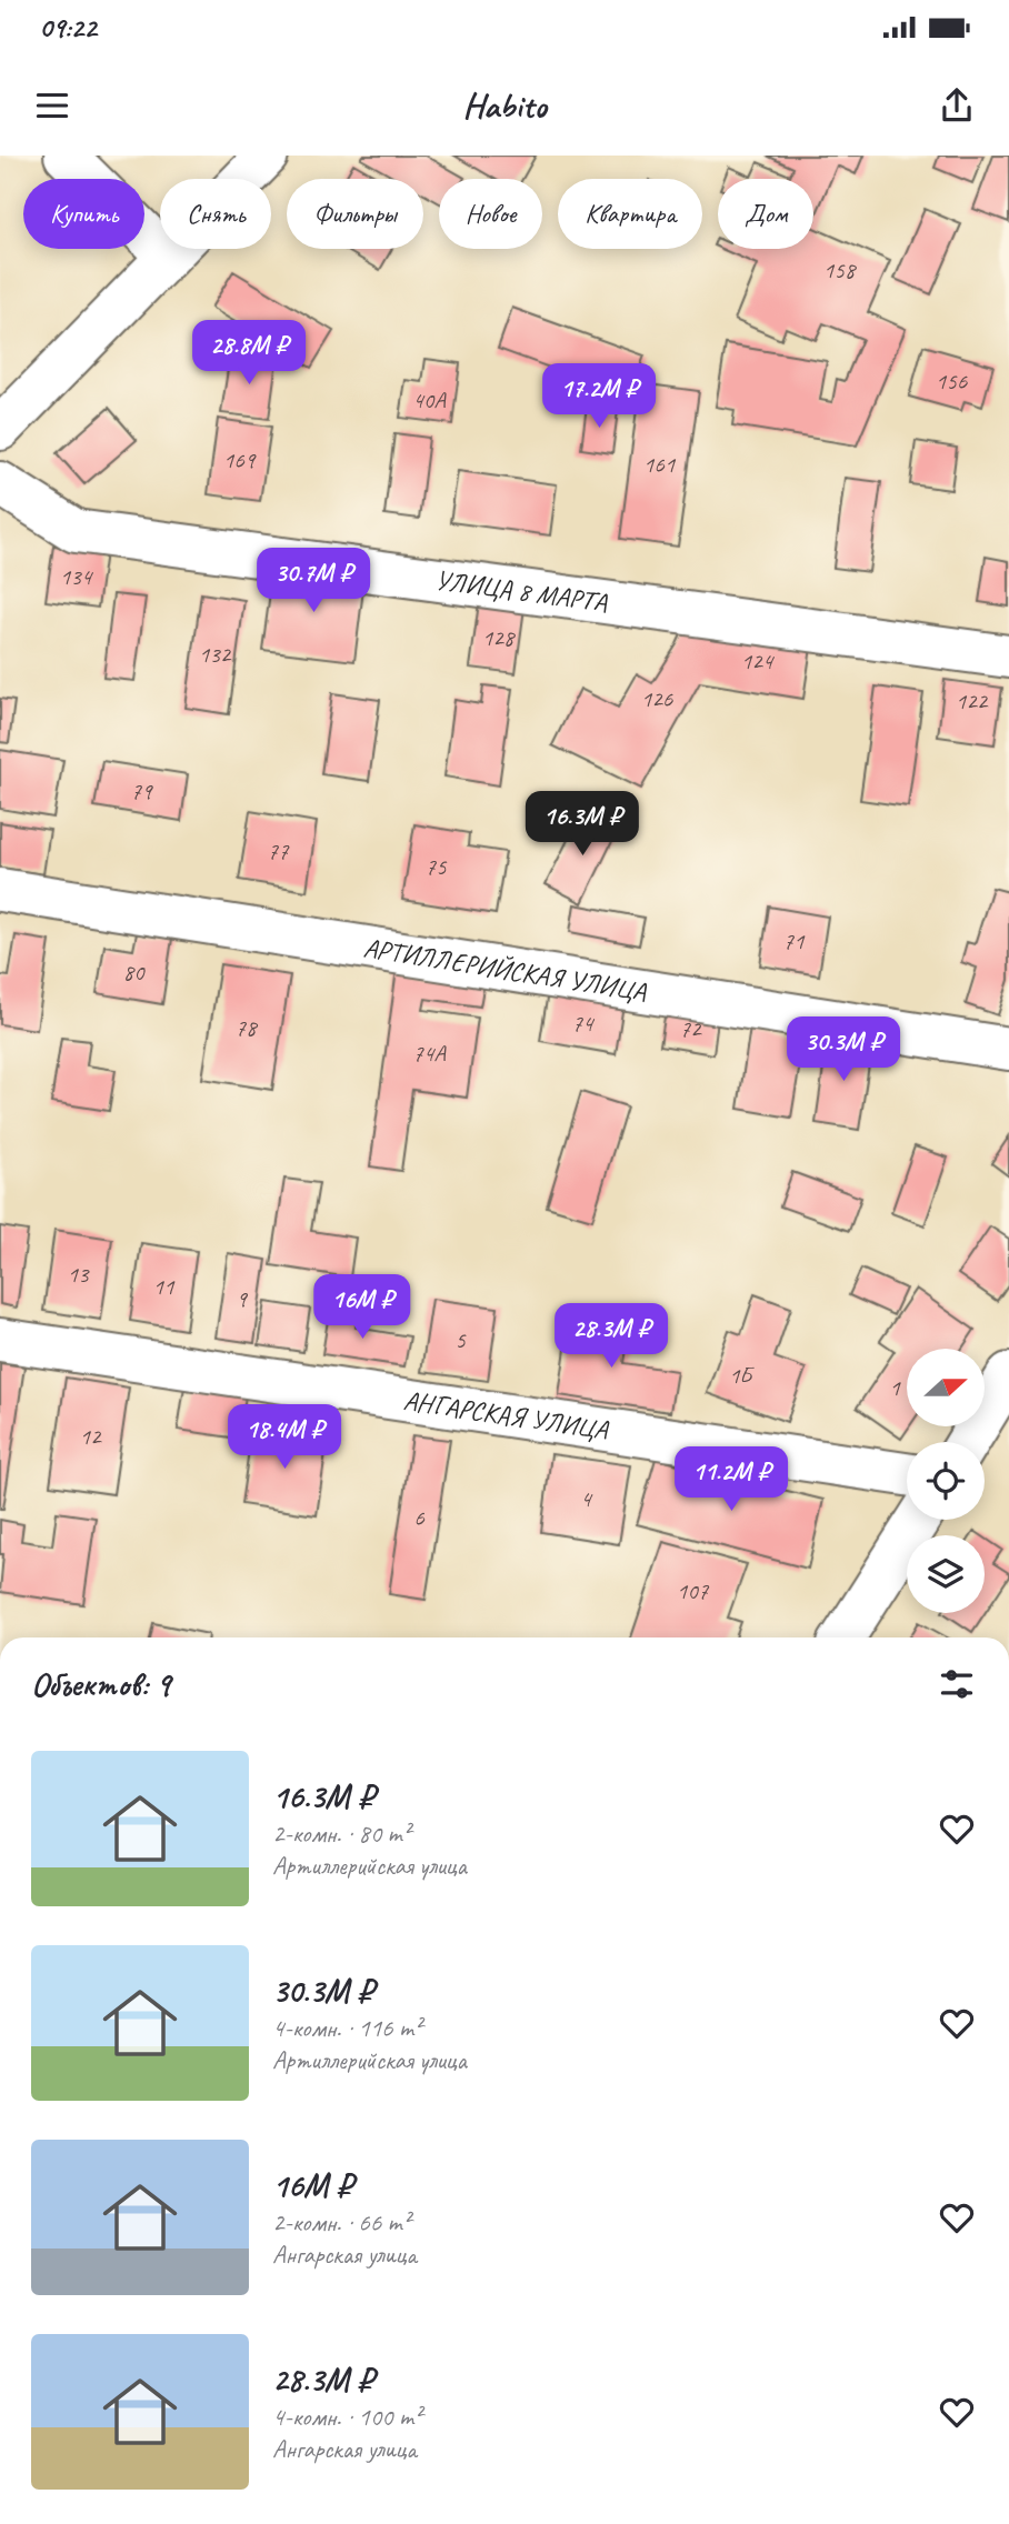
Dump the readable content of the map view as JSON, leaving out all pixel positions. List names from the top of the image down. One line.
{"streets":{"street":["УЛИЦА 8 МАРТА","АРТИЛЛЕРИЙСКАЯ УЛИЦА","АНГАРСКАЯ УЛИЦА"]},"house_numbers":["158","156","40А","169","161","134","128","132","124","126","122","79","77","75","71","80","74","78","72","74А","13","11","9","5","1Б","1","12","4","6","107"],"north":"right","page":{"status":"09:22","header":"Habito","chip":["Купить","Снять","Фильтры","Новое","Квартира","Дом"],"price":["28.8M ₽","17.2M ₽","30.7M ₽","16.3M ₽","30.3M ₽","16M ₽","28.3M ₽","18.4M ₽","11.2M ₽"],"heading":"Объектов: 9","list":[{"name":"16.3M ₽","note":"2-комн. · 80 m² · Артиллерийская улица"},{"name":"30.3M ₽","note":"4-комн. · 116 m² · Артиллерийская улица"},{"name":"16M ₽","note":"2-комн. · 66 m² · Ангарская улица"},{"name":"28.3M ₽","note":"4-комн. · 100 m² · Ангарская улица"}]}}
